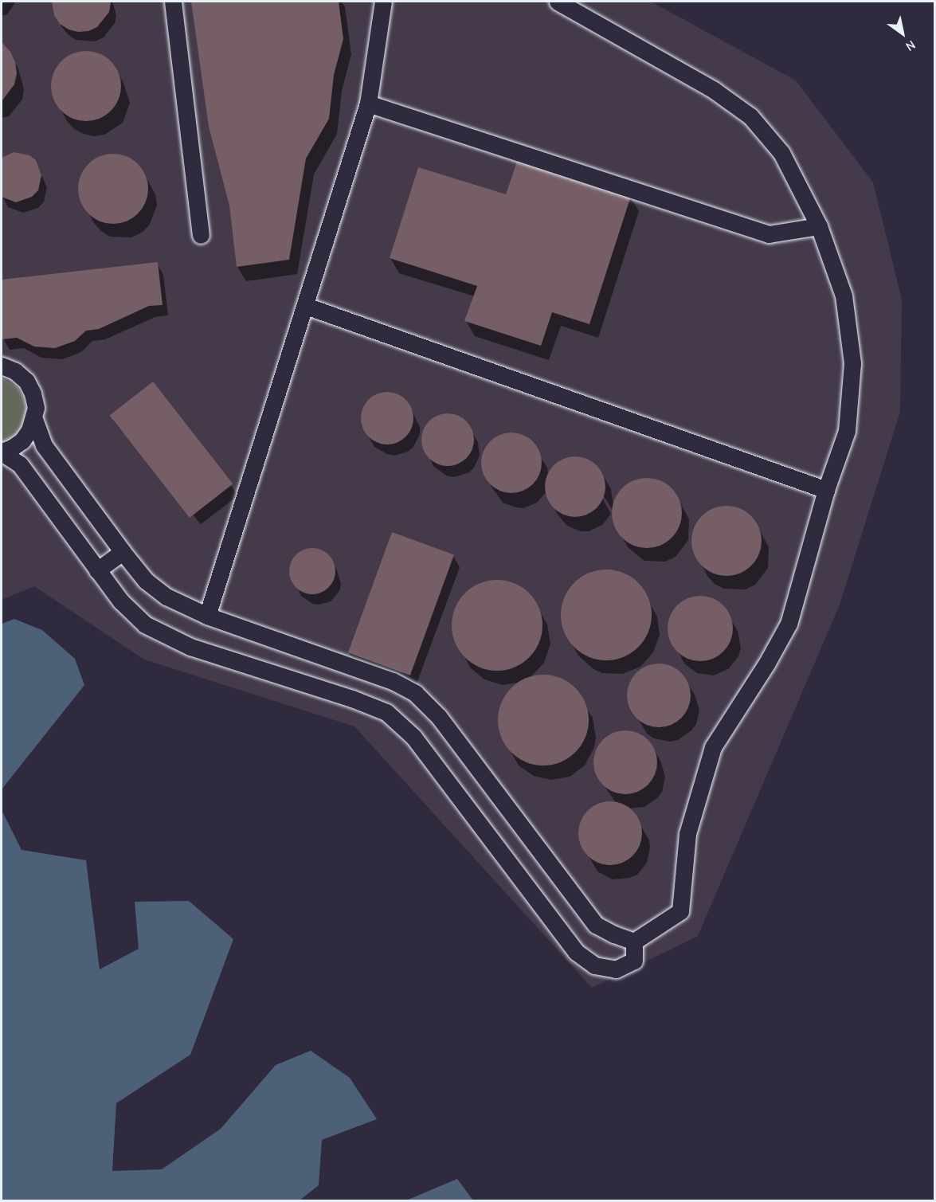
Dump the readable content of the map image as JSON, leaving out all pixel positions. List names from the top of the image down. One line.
{"north":"bottom right"}
